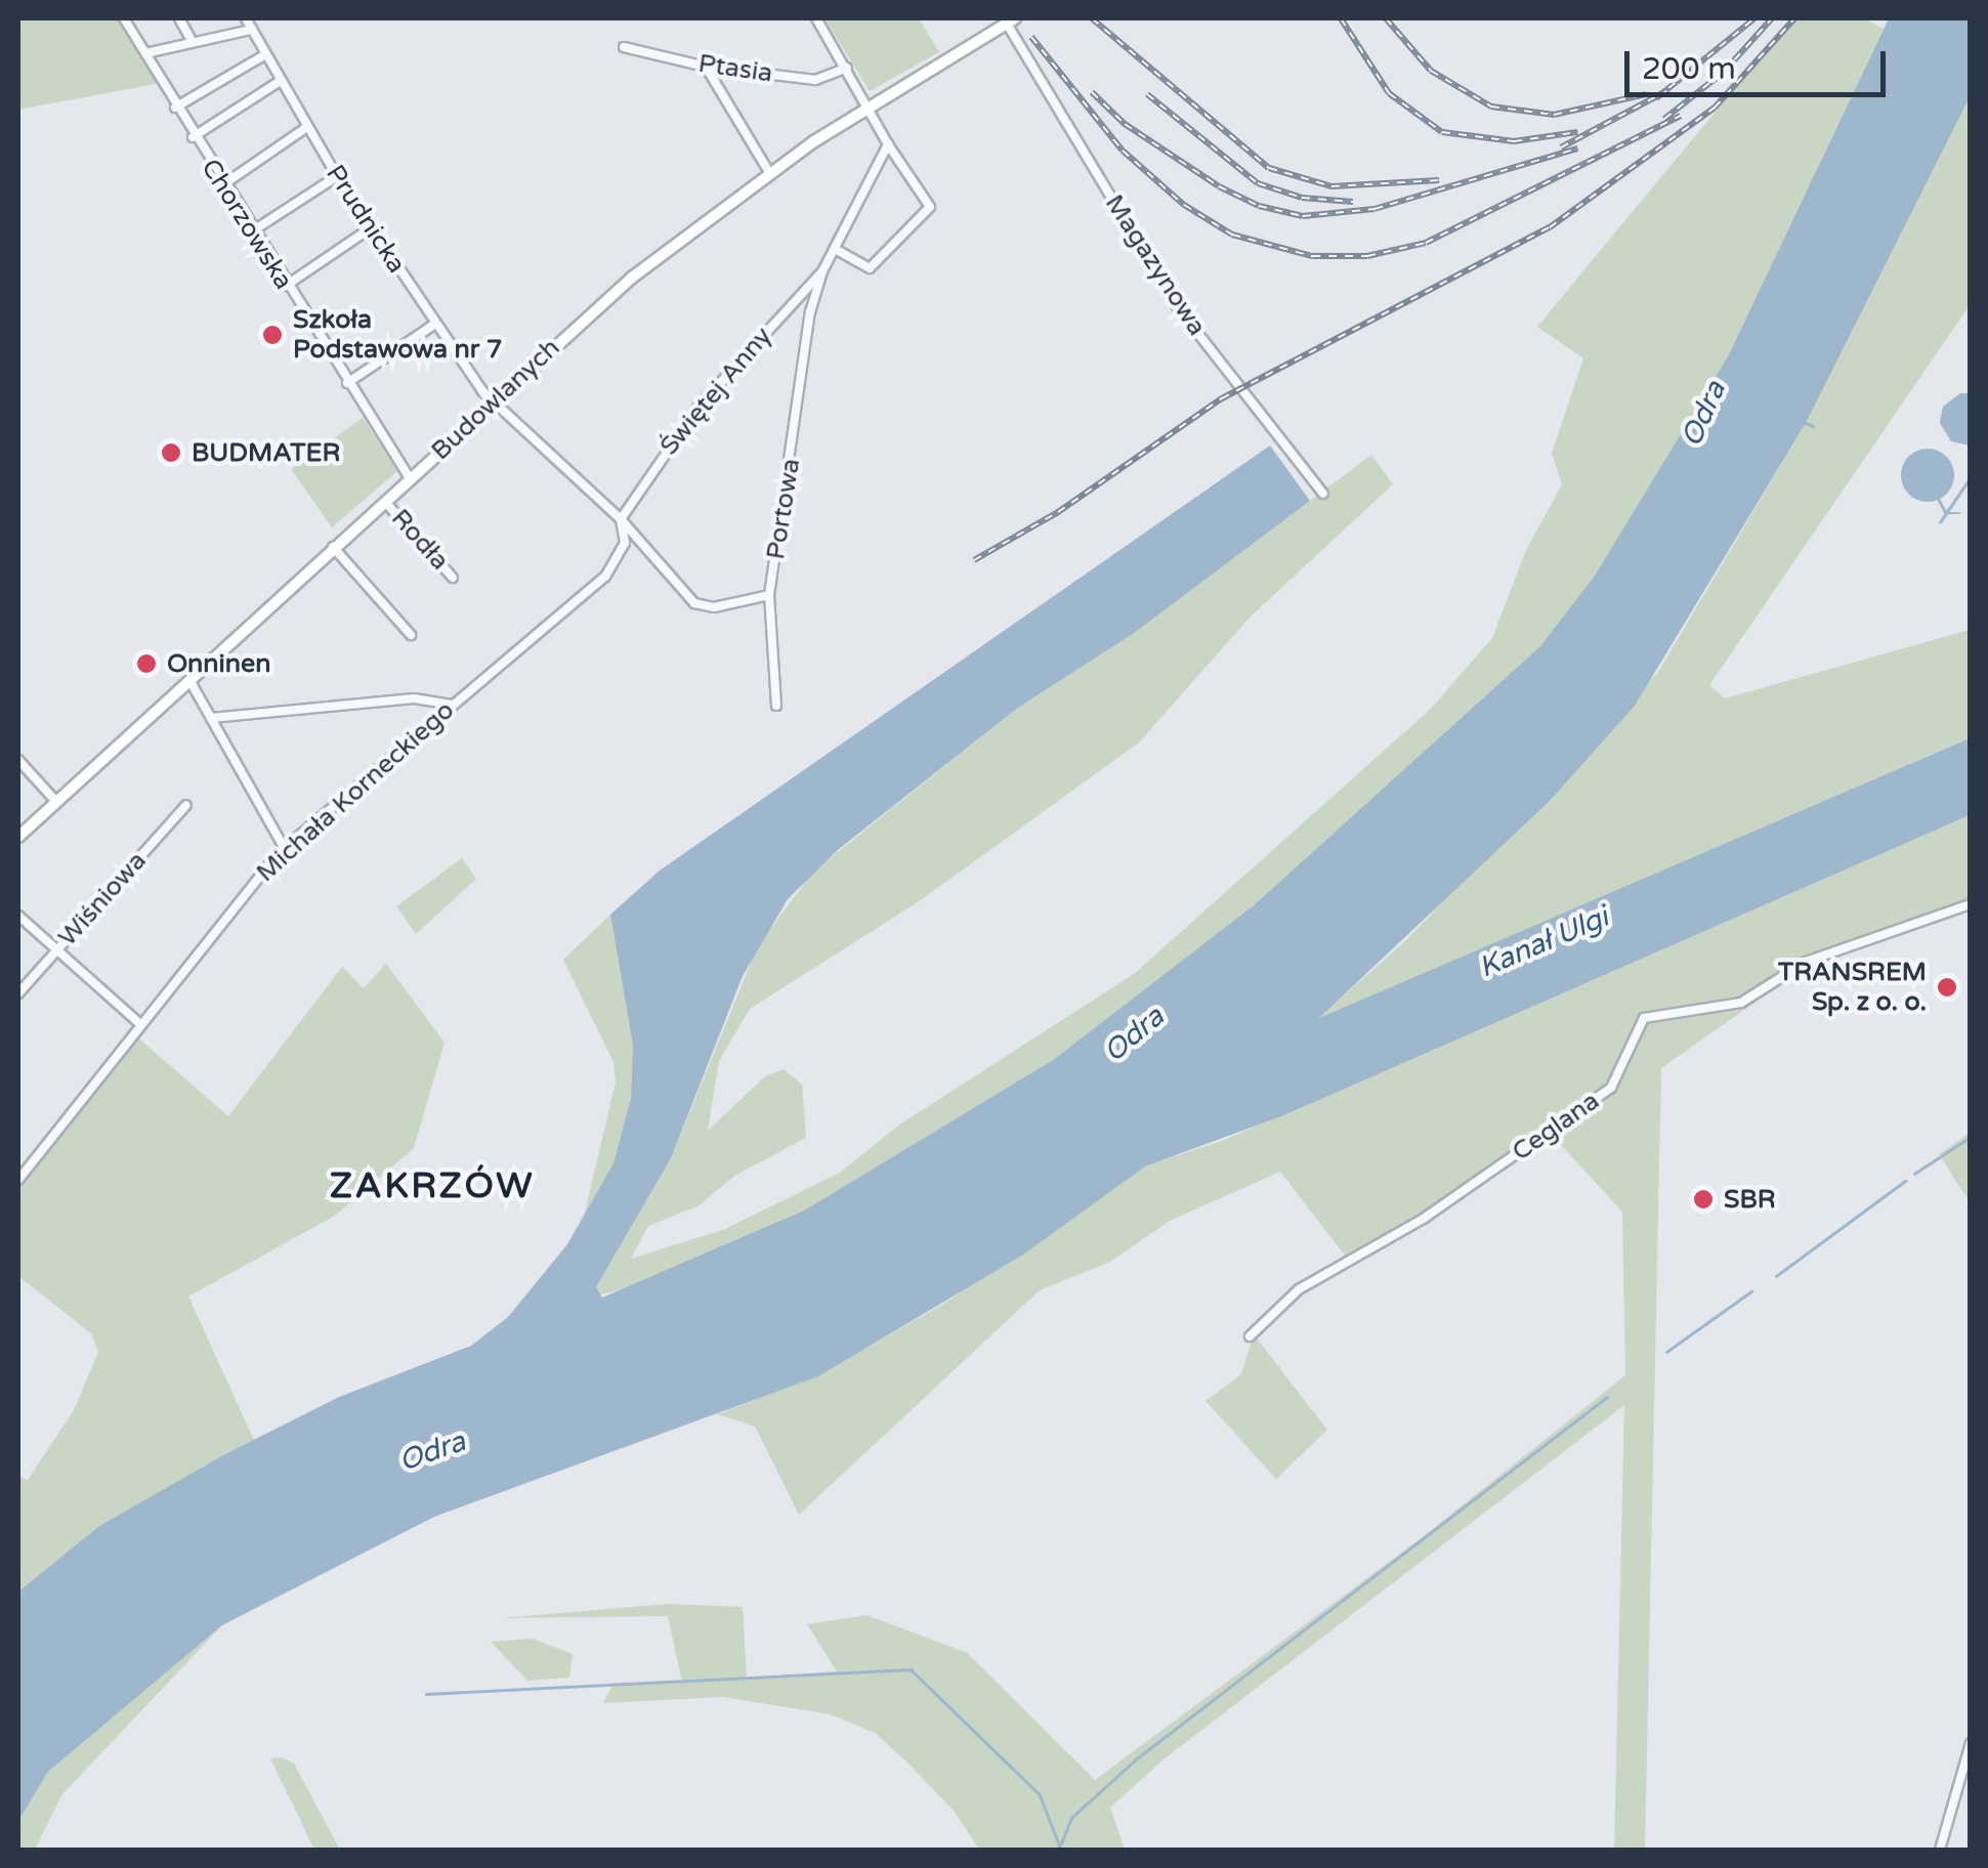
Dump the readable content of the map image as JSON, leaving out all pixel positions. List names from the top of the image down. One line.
{"streets":{"main road":["Budowlanych"],"street":["Ptasia","Prudnicka","Chorzowska","Magazynowa","Świętej Anny","Portowa","Rodła","Michała Korneckiego","Wiśniowa","Ceglana"]},"crossings":[["Prudnicka","Świętej Anny"],["Prudnicka","Budowlanych"],["Prudnicka","Portowa"],["Prudnicka","Michała Korneckiego"],["Chorzowska","Budowlanych"],["Magazynowa","Budowlanych"],["Świętej Anny","Portowa"],["Świętej Anny","Michała Korneckiego"],["Budowlanych","Rodła"]],"districts":["ZAKRZÓW"],"water":["Odra","Kanał Ulgi"],"places":["Szkoła Podstawowa nr 7","BUDMATER","Onninen","TRANSREM Sp. z o. o.","SBR"],"scale_bar":"200 m"}
